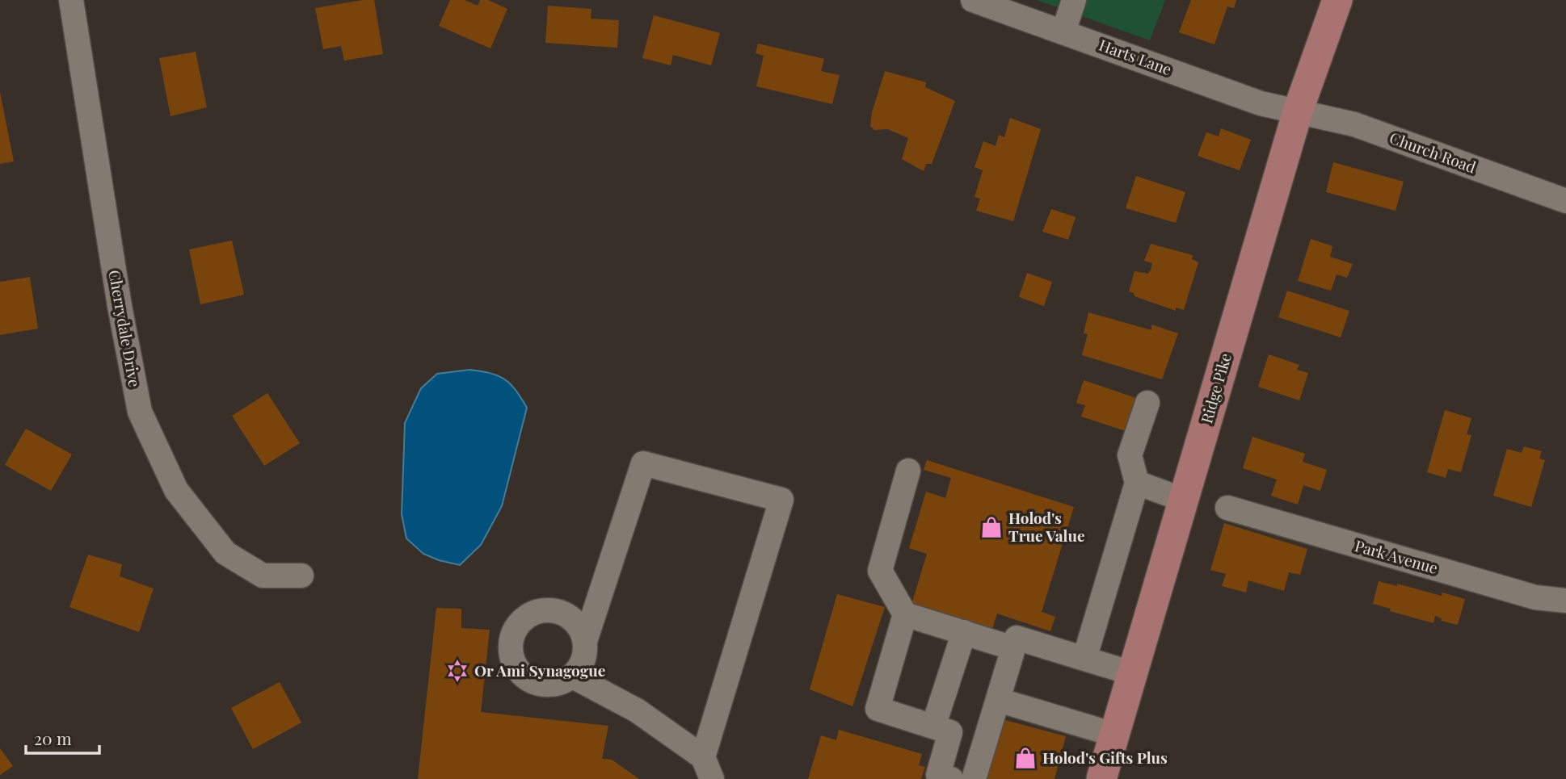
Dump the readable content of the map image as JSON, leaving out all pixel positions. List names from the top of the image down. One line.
{"streets":{"main road":["Ridge Pike"],"street":["Harts Lane","Church Road","Cherrydale Drive","Park Avenue"]},"crossings":[["Harts Lane","Church Road"],["Harts Lane","Ridge Pike"],["Church Road","Ridge Pike"]],"places":{"shop":["Holod's True Value","Holod's Gifts Plus"],"synagogue":["Or Ami Synagogue"]},"scale_bar":"20 m"}
